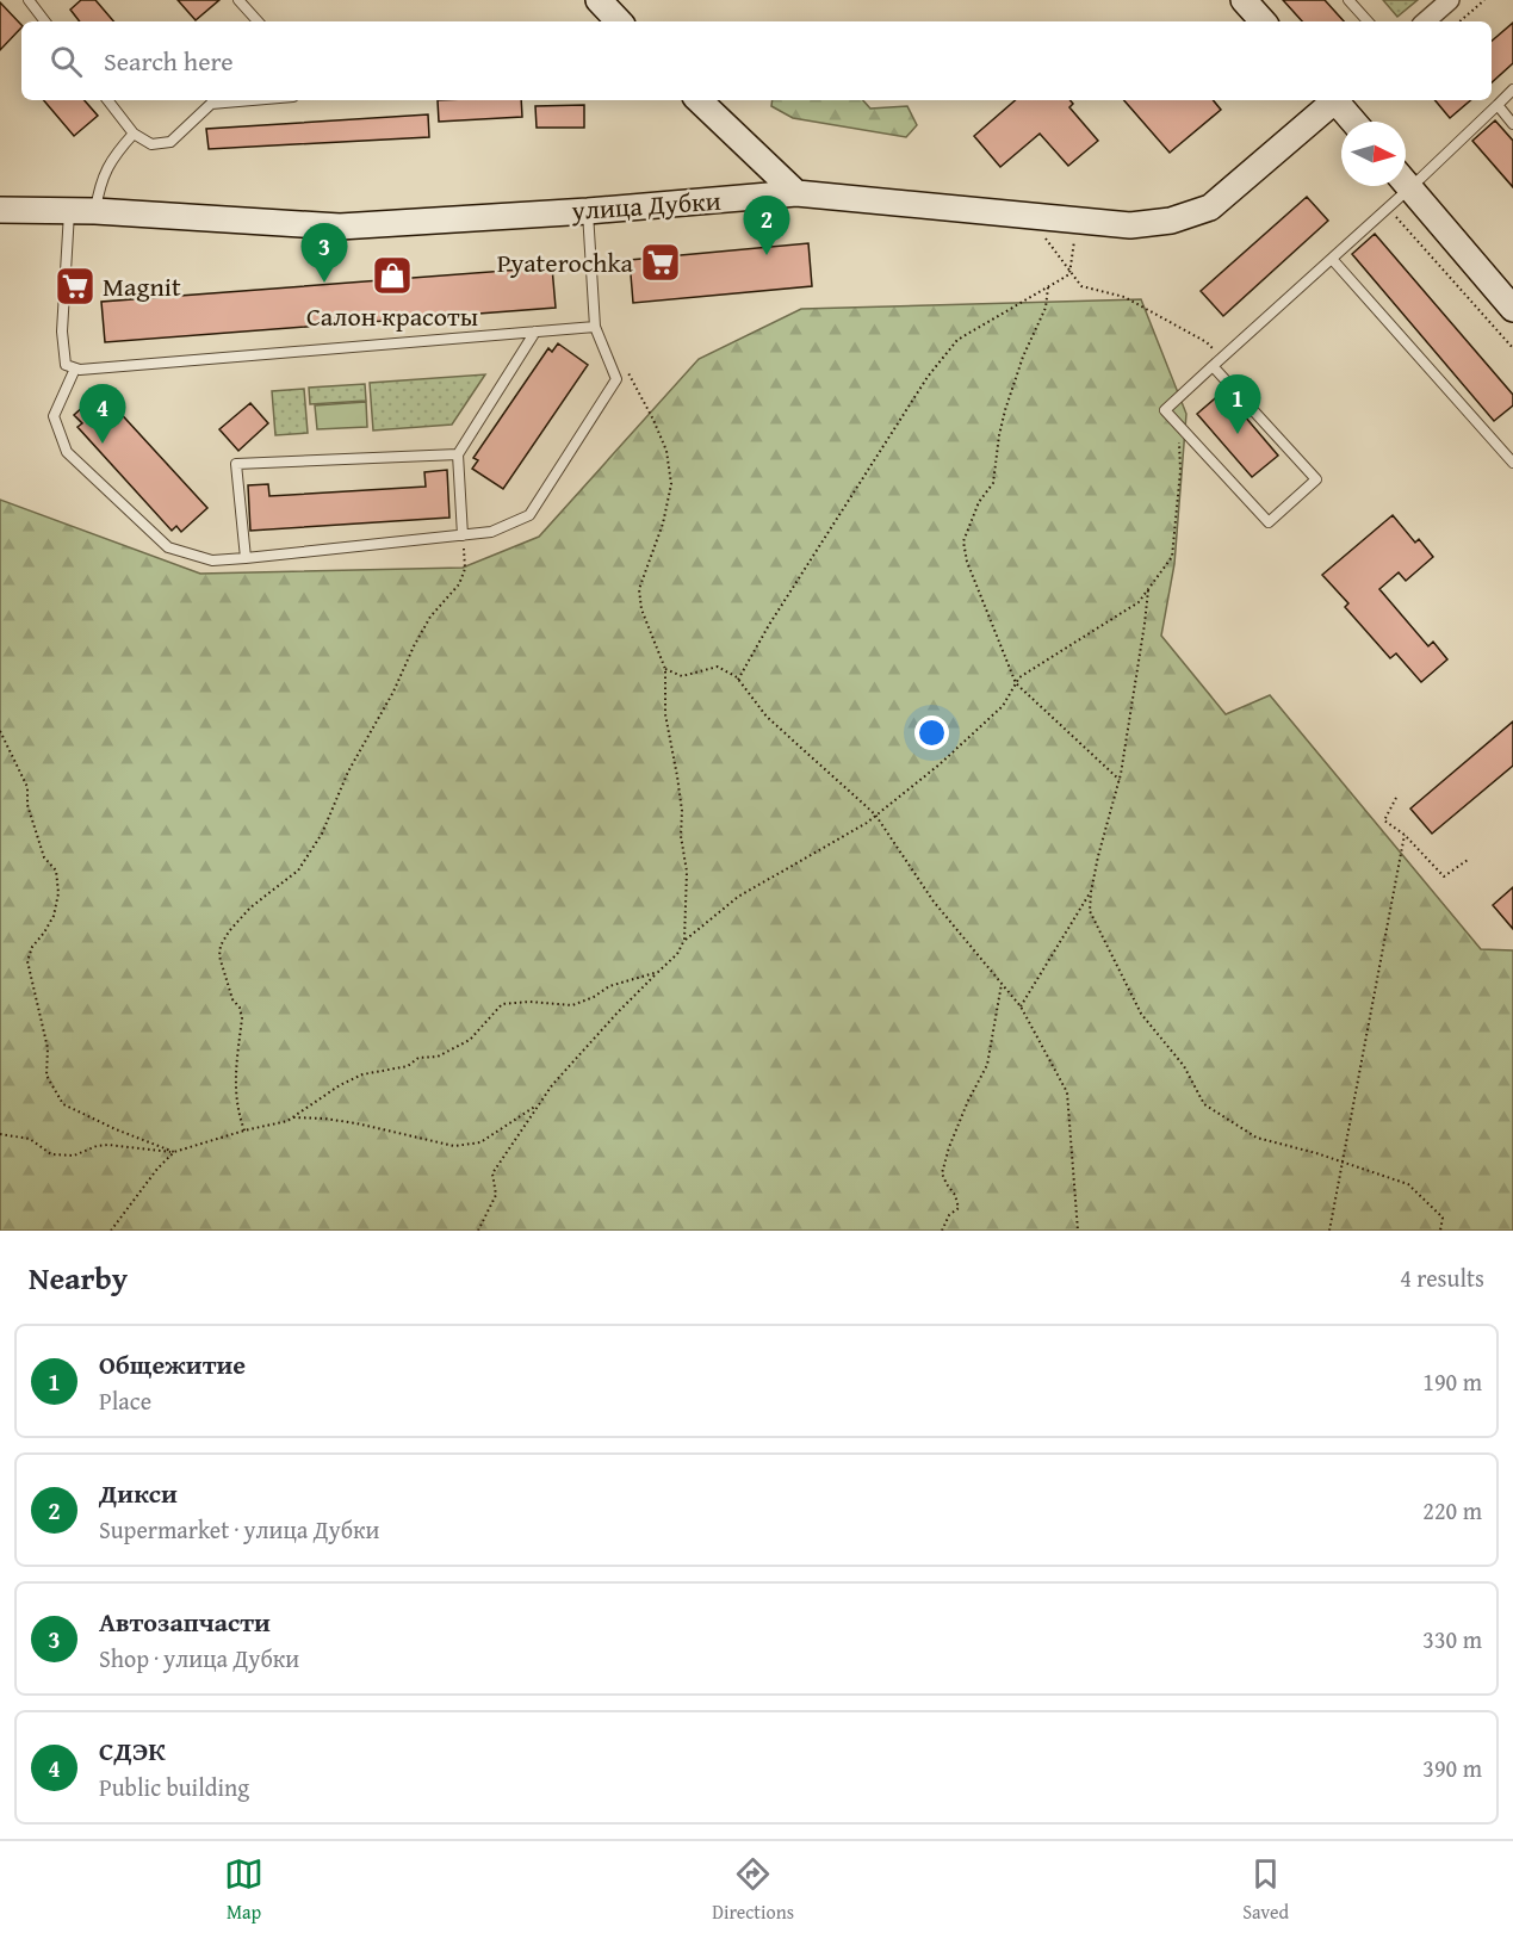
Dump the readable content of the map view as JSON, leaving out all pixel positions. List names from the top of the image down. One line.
{"streets":{"street":["улица Дубки"]},"places":{"supermarket":["Pyaterochka","Magnit"],"shop":["Салон красоты"]},"north":"right","page":{"search":"Search here","pins":["2","3","1","4"],"heading":["Nearby","4 results"],"list":[{"mark":"1","name":"Общежитие","note":"Place","value":"190 m"},{"mark":"2","name":"Дикси","note":"Supermarket · улица Дубки","value":"220 m"},{"mark":"3","name":"Автозапчасти","note":"Shop · улица Дубки","value":"330 m"},{"mark":"4","name":"СДЭК","note":"Public building","value":"390 m"}],"nav":["Map","Directions","Saved"]}}
